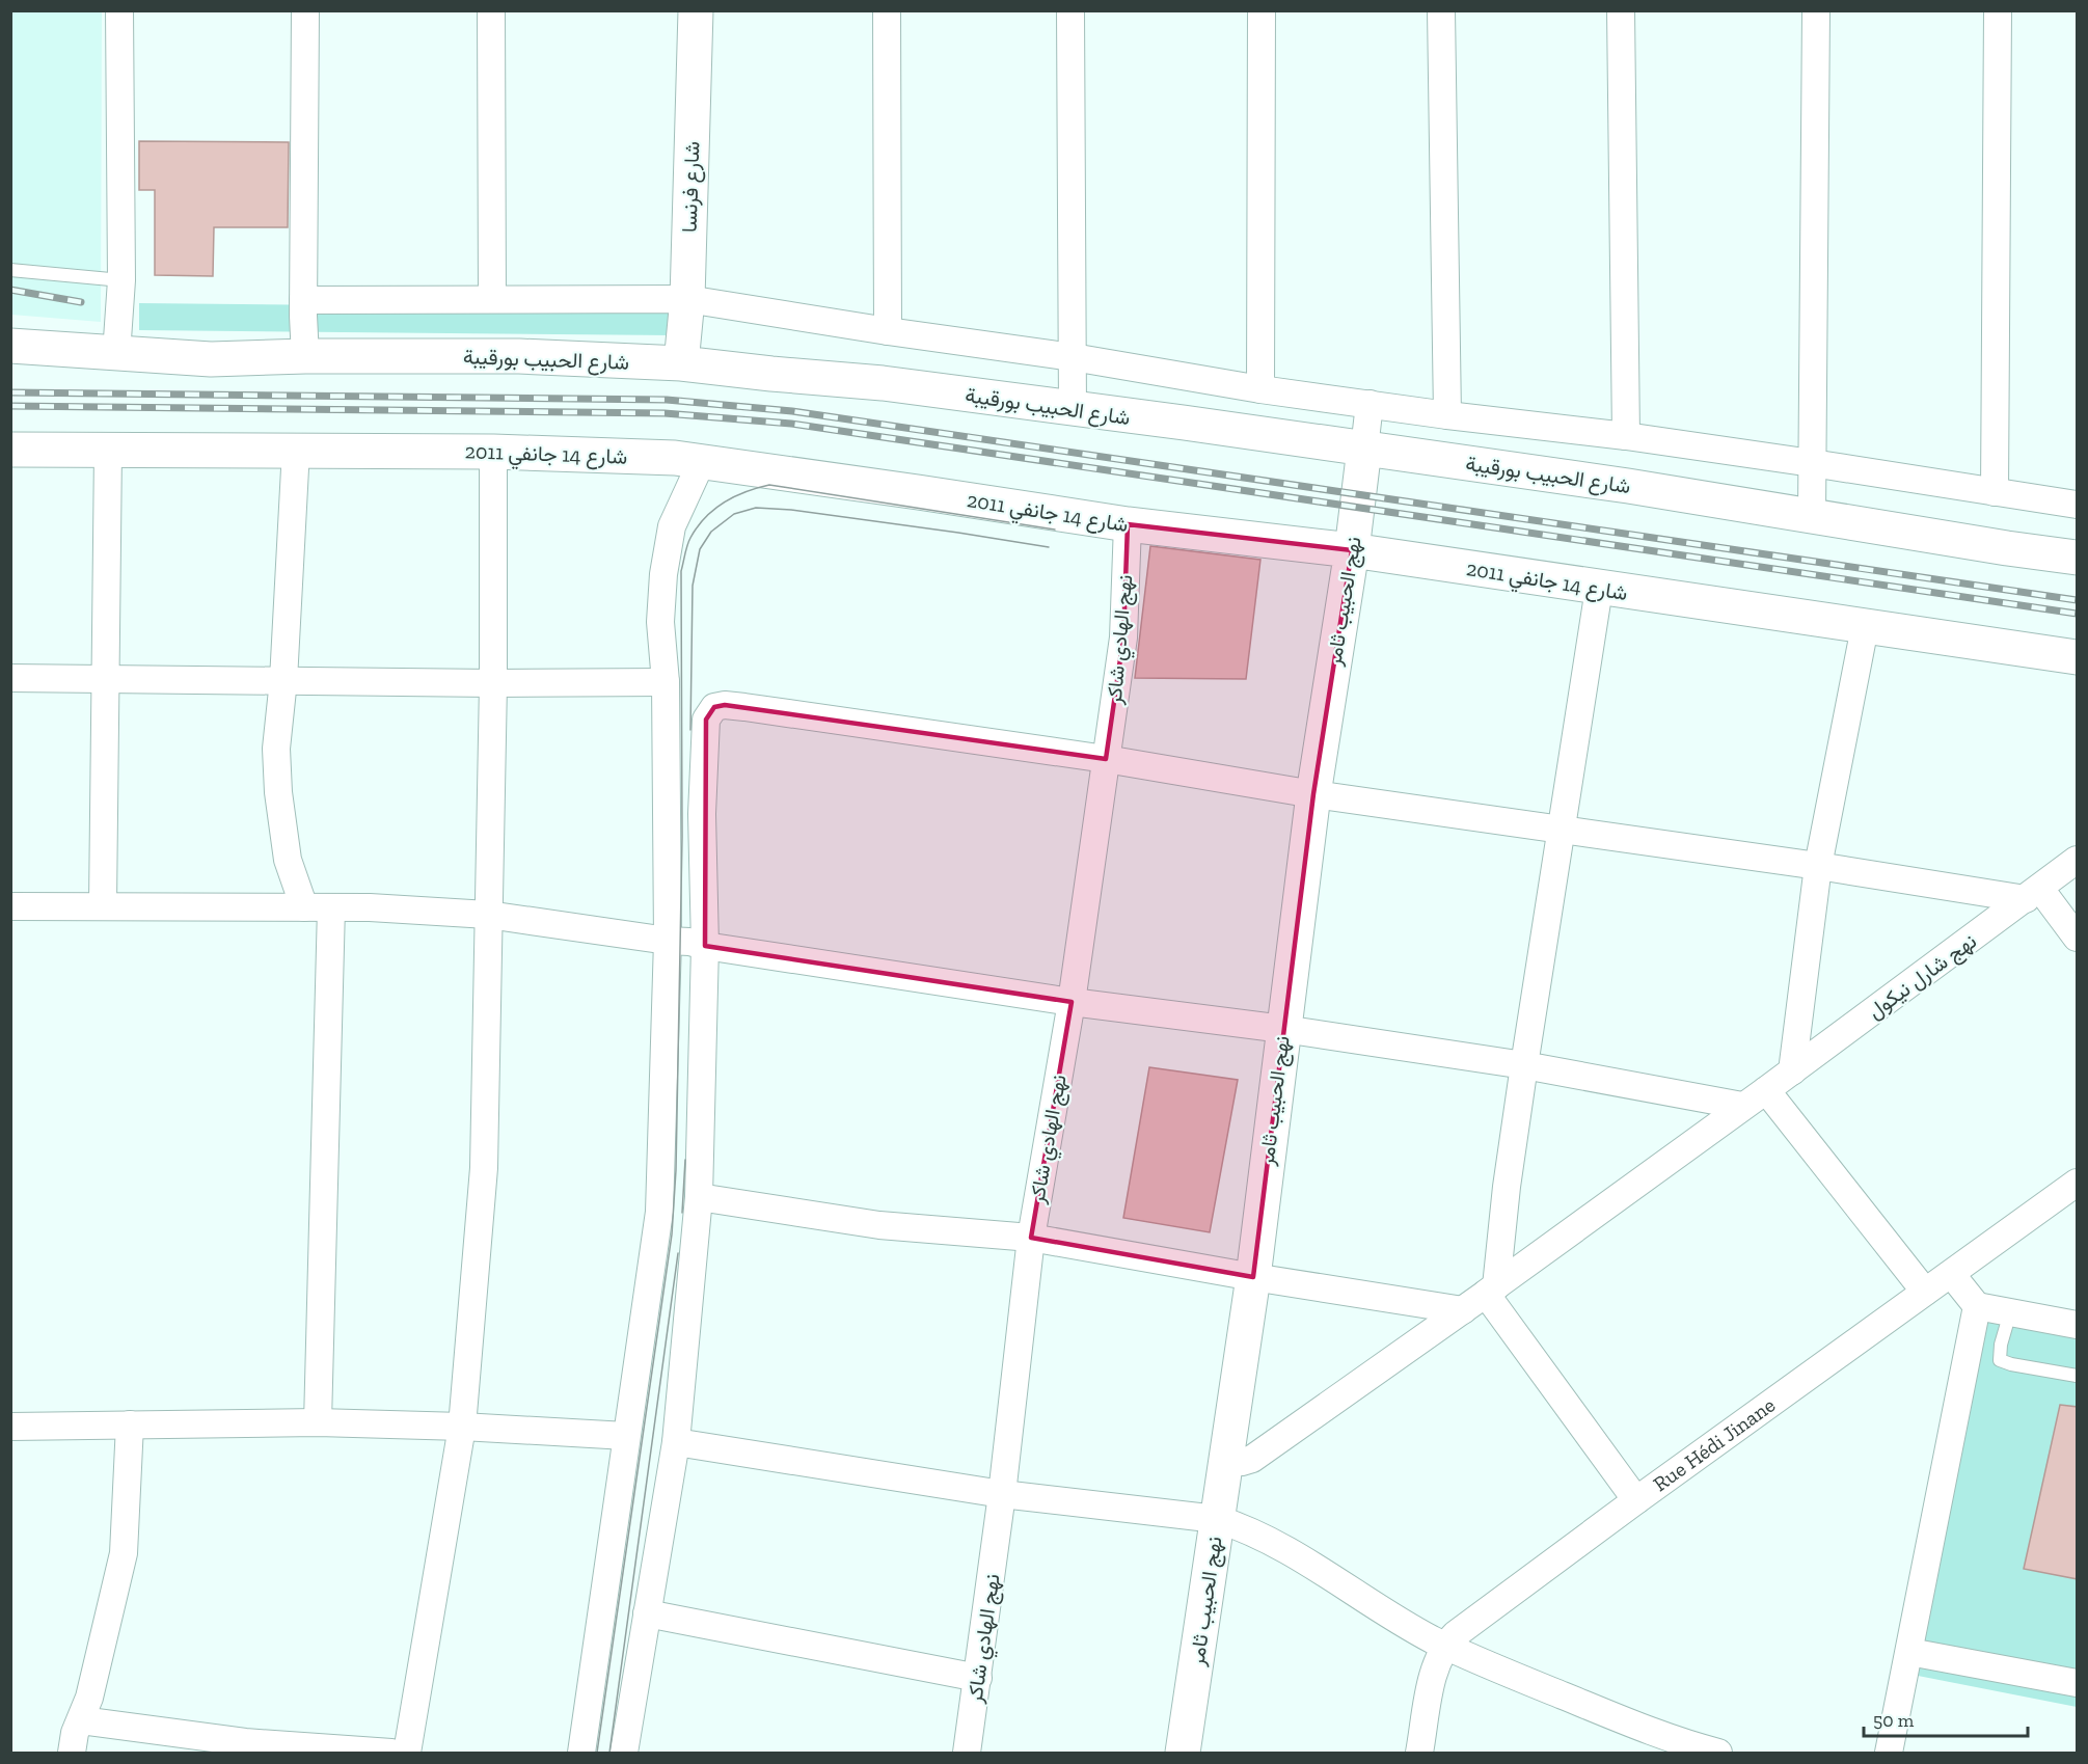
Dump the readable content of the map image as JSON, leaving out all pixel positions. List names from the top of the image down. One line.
{"streets":{"street":["شارع فرنسا","شارع الحبيب بورقيبة","شارع 14 جانفي 2011","نهج الحبيب ثامر","نهج الهادي شاكر","نهج شارل نيكول","Rue Hédi Jinane"]},"crossings":[["شارع فرنسا","شارع الحبيب بورقيبة"],["شارع الحبيب بورقيبة","نهج الحبيب ثامر"],["شارع 14 جانفي 2011","نهج الحبيب ثامر"],["شارع 14 جانفي 2011","نهج الهادي شاكر"],["نهج الحبيب ثامر","نهج شارل نيكول"]],"scale_bar":"50 m"}
